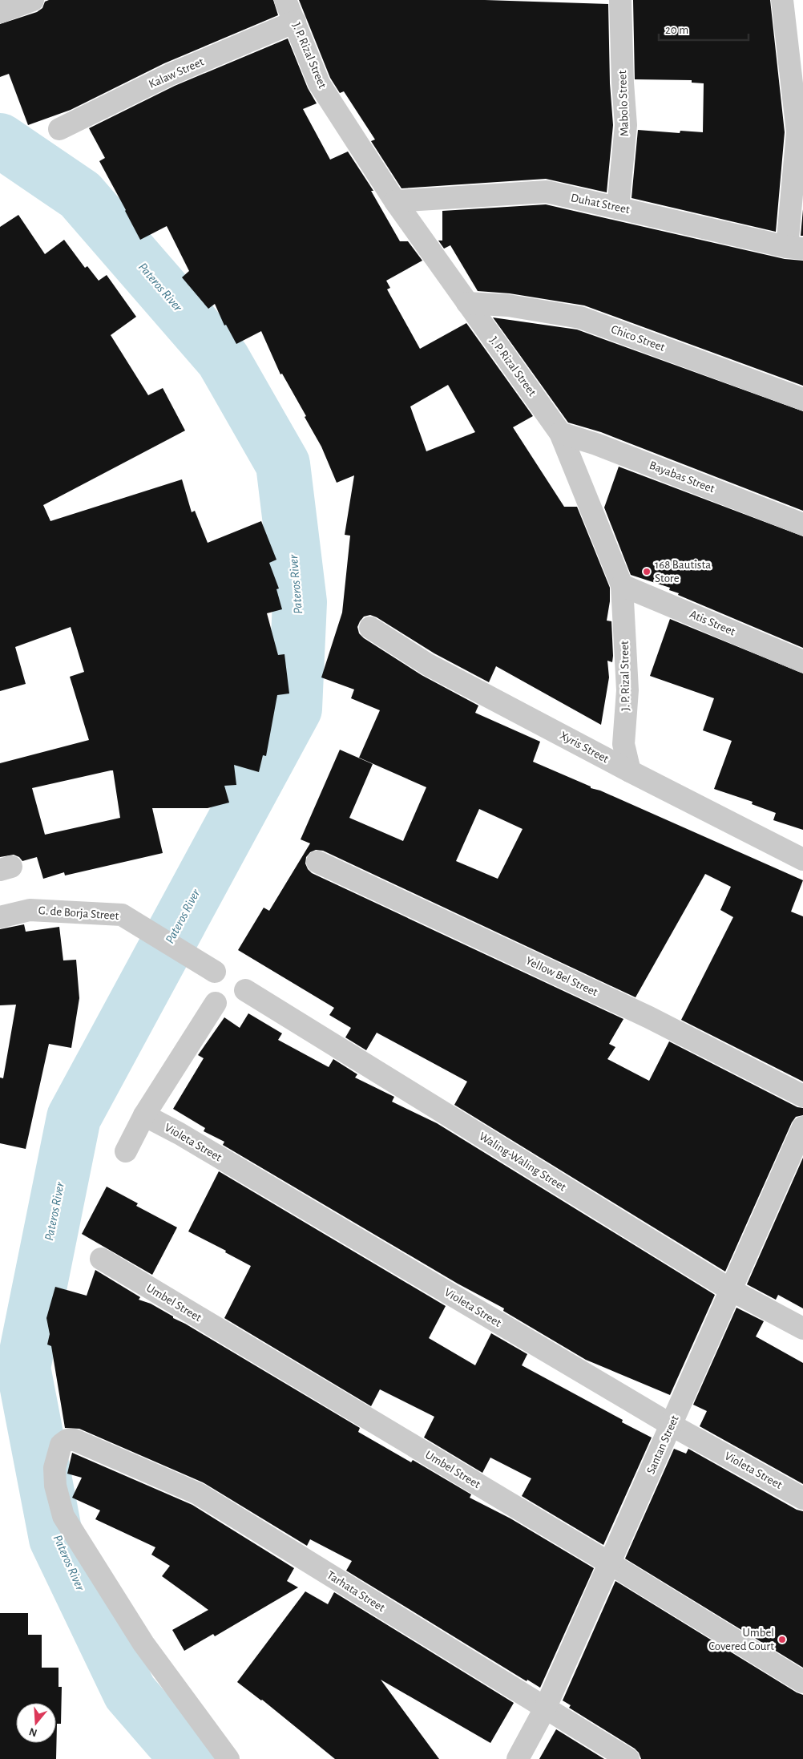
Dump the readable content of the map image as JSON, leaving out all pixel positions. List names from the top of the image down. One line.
{"streets":{"street":["J. P. Rizal Street","Kalaw Street","Mabolo Street","Duhat Street","Chico Street","Bayabas Street","Atis Street","Xyris Street","G. de Borja Street","Yellow Bel Street","Violeta Street","Waling-Waling Street","Umbel Street","Santan Street","Tarhata Street"]},"crossings":[["J. P. Rizal Street","Kalaw Street"],["J. P. Rizal Street","Duhat Street"],["J. P. Rizal Street","Chico Street"],["J. P. Rizal Street","Bayabas Street"],["J. P. Rizal Street","Atis Street"],["J. P. Rizal Street","Xyris Street"],["Mabolo Street","Duhat Street"],["Violeta Street","Santan Street"],["Waling-Waling Street","Santan Street"],["Umbel Street","Santan Street"],["Santan Street","Tarhata Street"]],"water":["Pateros River"],"places":["168 Bautista Store","Umbel Covered Court"],"scale_bar":"20 m","north":"bottom"}
